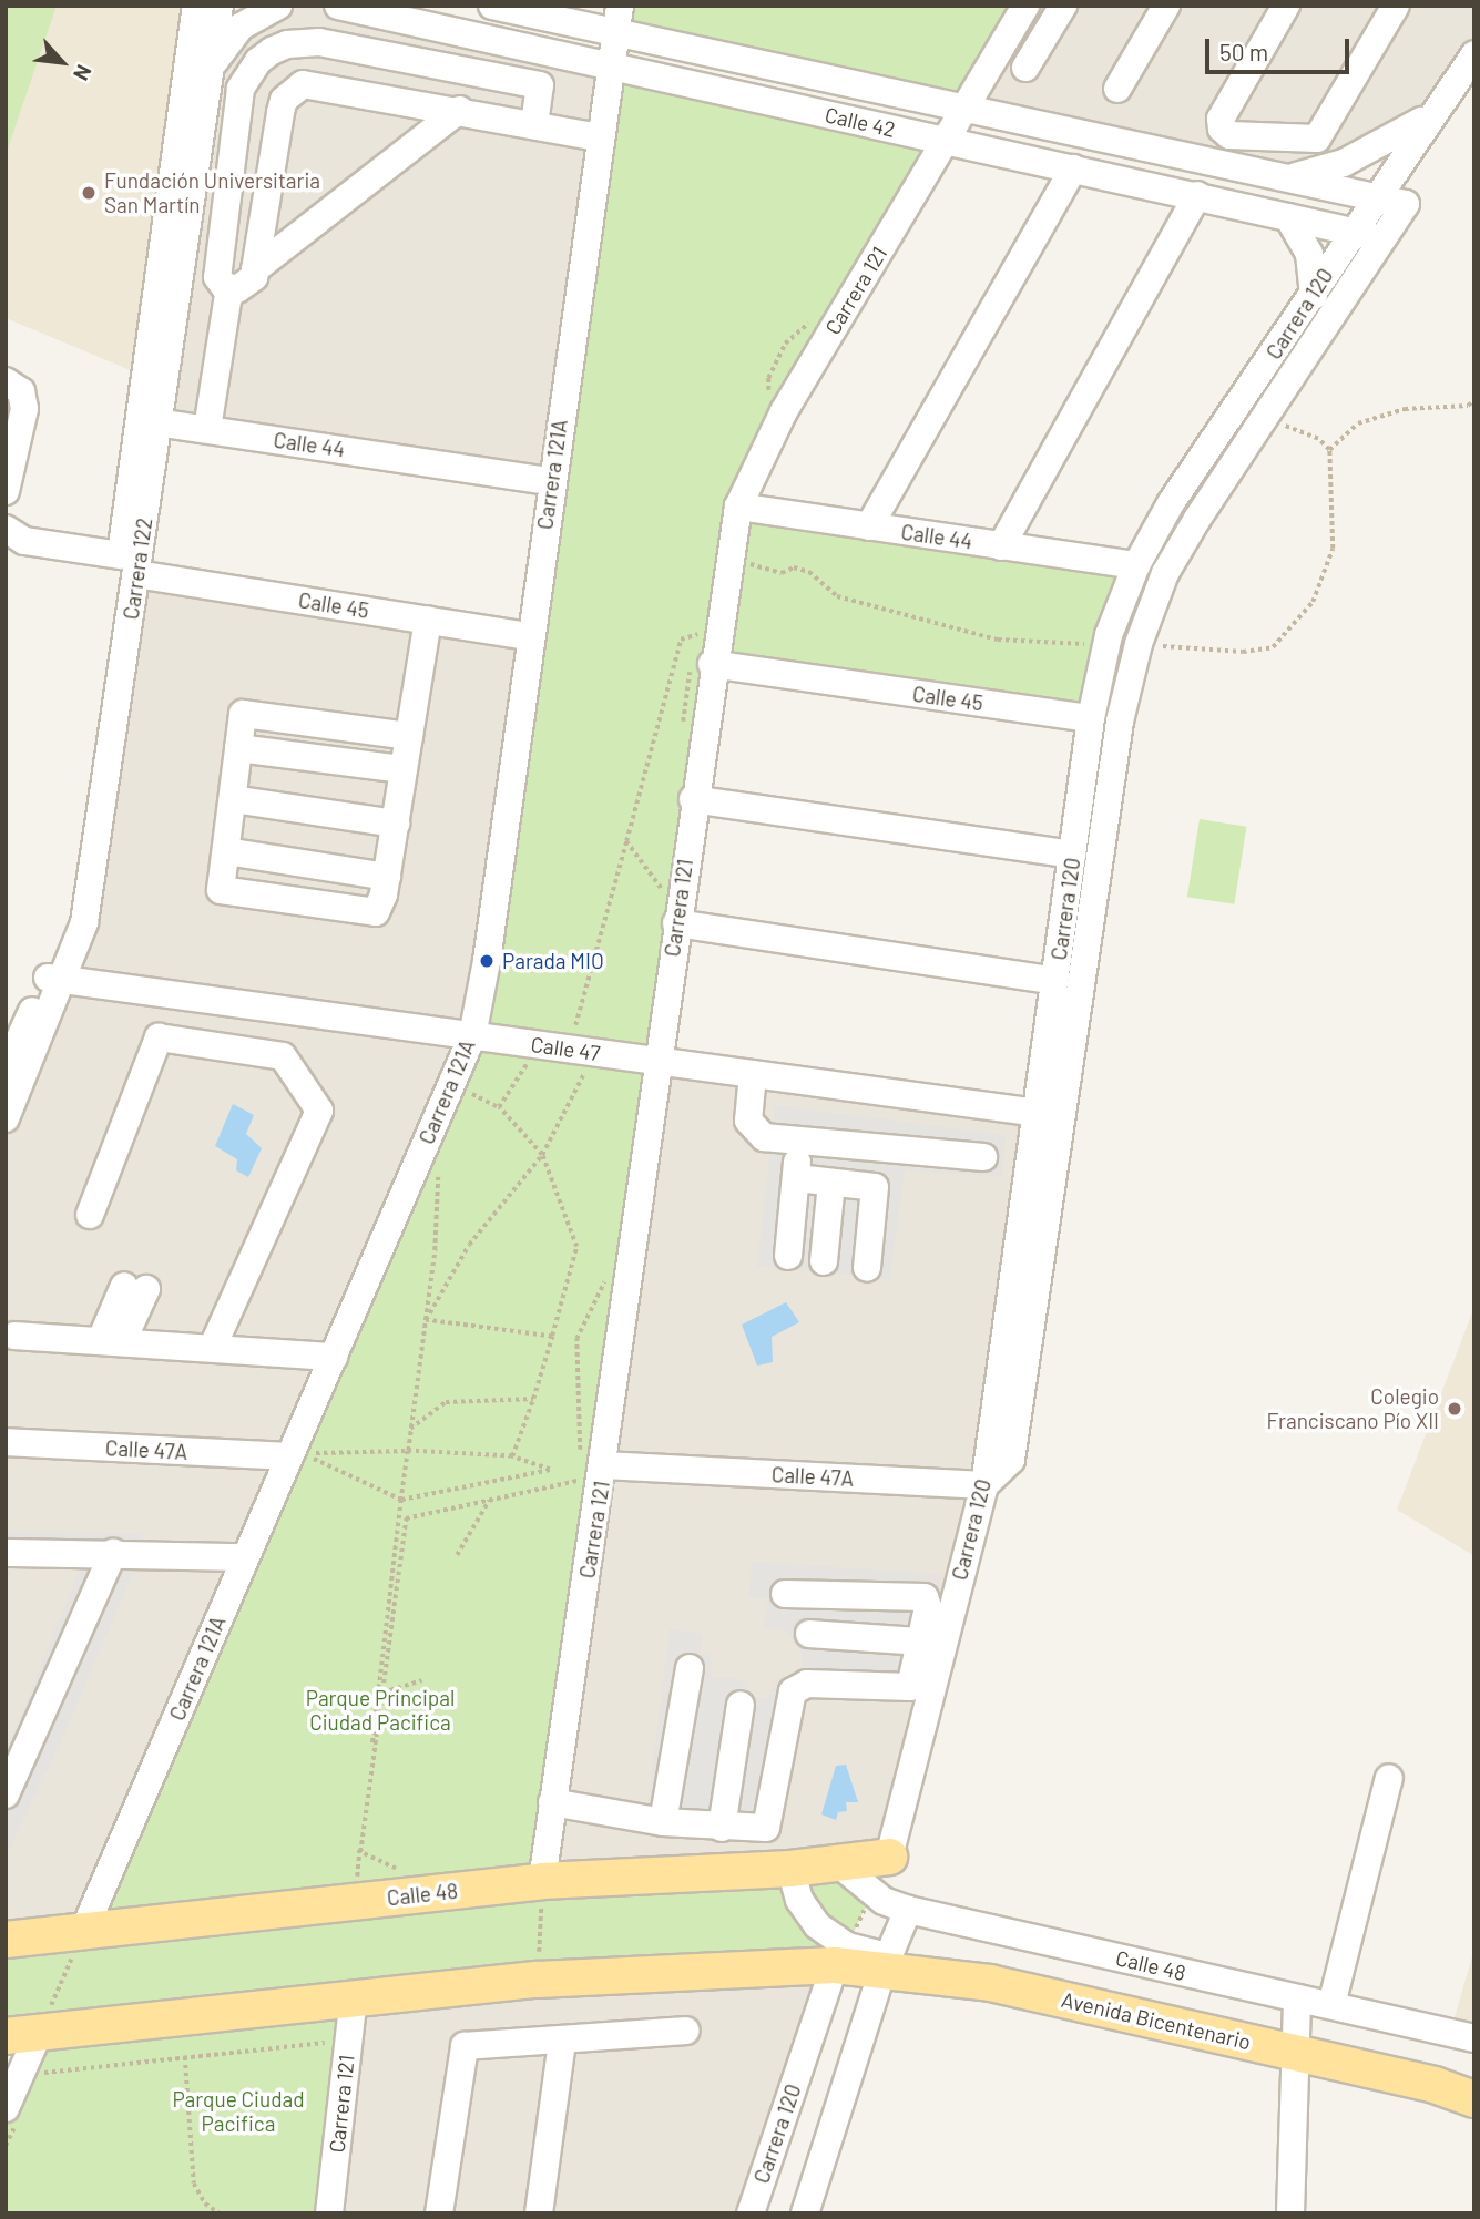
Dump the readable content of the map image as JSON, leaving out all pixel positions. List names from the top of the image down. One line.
{"streets":{"main road":["Calle 48","Avenida Bicentenario"],"street":["Calle 42","Carrera 121","Carrera 120","Calle 44","Carrera 121A","Carrera 122","Calle 45","Calle 47","Calle 47A"]},"crossings":[["Calle 42","Carrera 121"],["Calle 42","Carrera 120"],["Calle 42","Carrera 121A"],["Carrera 121","Calle 44"],["Carrera 121","Calle 45"],["Carrera 121","Calle 47"],["Carrera 121","Calle 47A"],["Carrera 121","Calle 48"],["Carrera 120","Calle 44"],["Carrera 120","Calle 45"],["Carrera 120","Calle 47"],["Carrera 120","Calle 47A"],["Carrera 120","Calle 48"],["Carrera 120","Avenida Bicentenario"],["Calle 44","Carrera 121A"],["Calle 44","Carrera 122"],["Carrera 121A","Calle 45"],["Carrera 121A","Calle 47"],["Carrera 121A","Calle 47A"],["Carrera 121A","Calle 48"],["Carrera 122","Calle 45"],["Carrera 122","Calle 47"]],"parks":["Parque Principal Ciudad Pacifica","Parque Ciudad Pacifica"],"places":["Fundación Universitaria San Martín","Parada MIO","Colegio Franciscano Pío XII"],"scale_bar":"50 m","north":"bottom right"}
